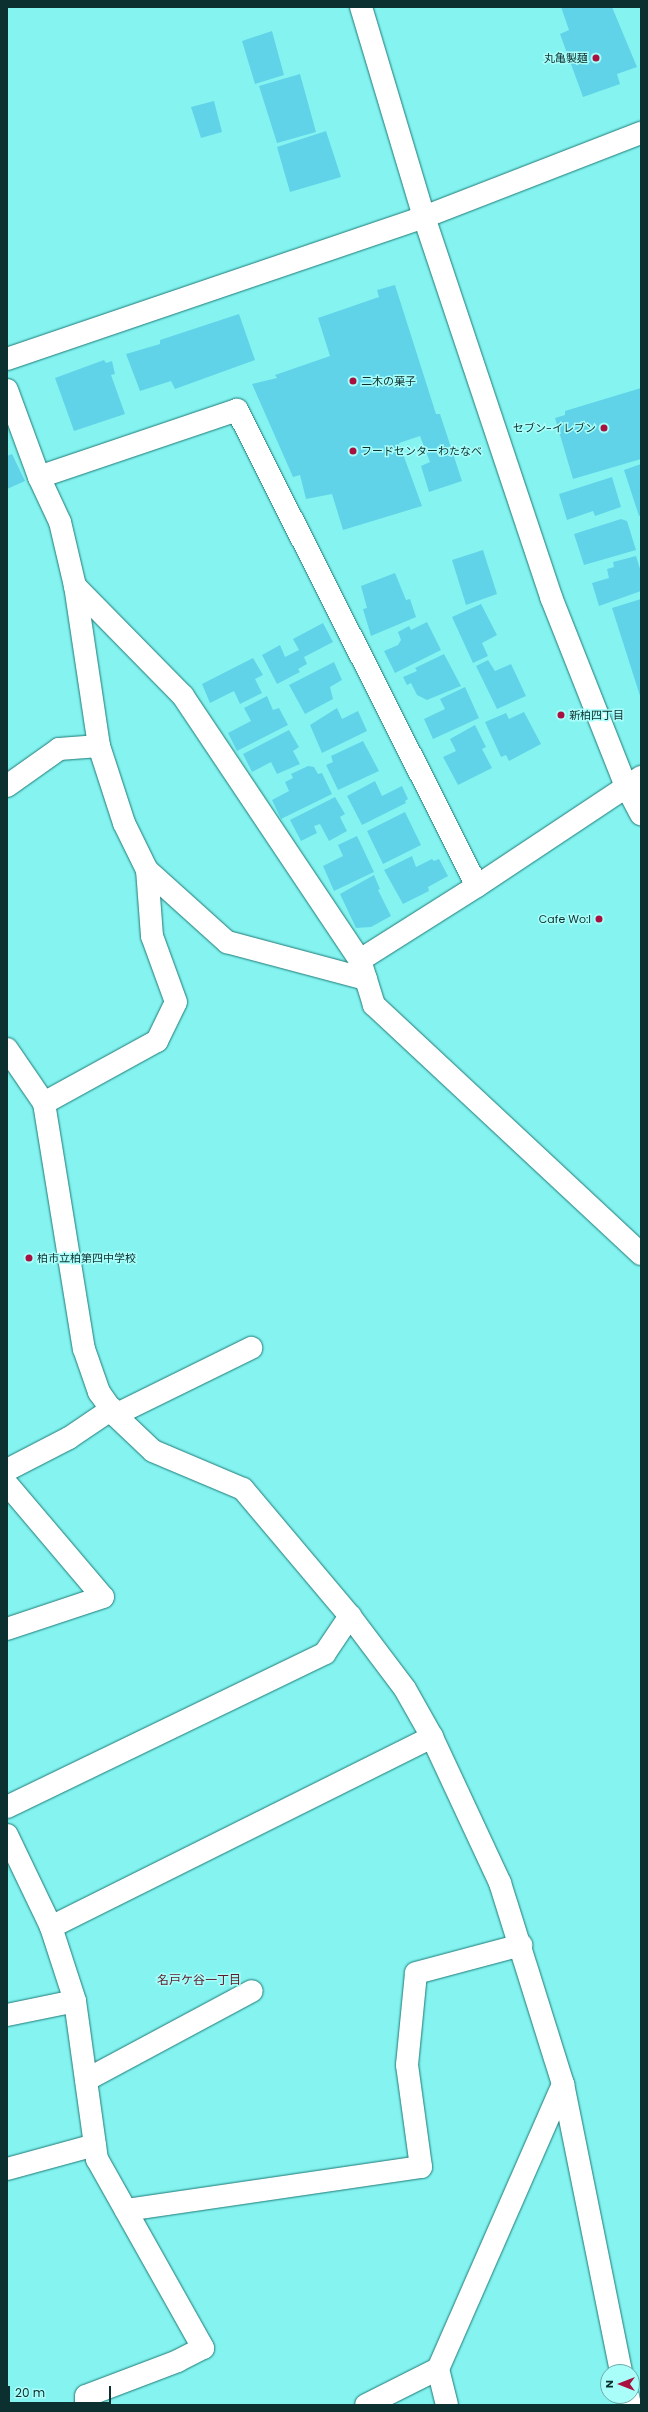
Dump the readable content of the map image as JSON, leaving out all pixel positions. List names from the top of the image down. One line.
{"districts":["名戸ケ谷一丁目"],"places":["丸亀製麺","二木の菓子","セブン-イレブン","フードセンターわたなべ","新柏四丁目","Cafe Wo:l","柏市立柏第四中学校"],"scale_bar":"20 m","north":"left"}
